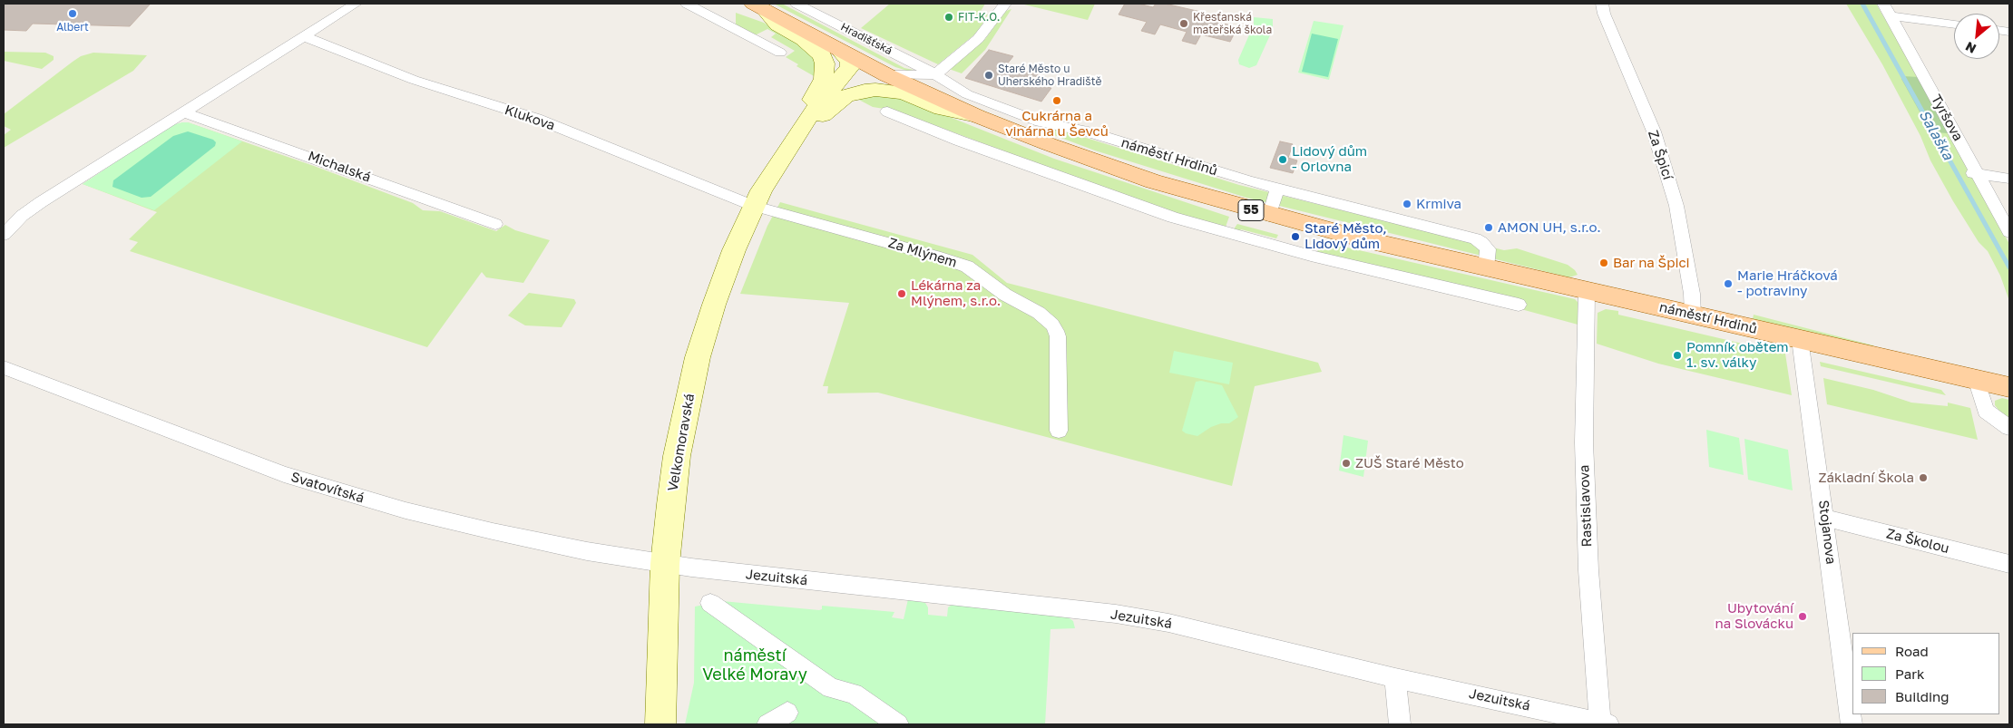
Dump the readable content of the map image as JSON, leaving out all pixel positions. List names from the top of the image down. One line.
{"streets":{"main road":["Hradišťská","náměstí Hrdinů","55"],"street":["Klukova","Tyršova","Za Špicí","Michalská","Za Mlýnem","Velkomoravská","Svatovítská","Rastislavova","Stojanova","Za Školou","Jezuitská"]},"crossings":[["Hradišťská","náměstí Hrdinů"],["Hradišťská","Velkomoravská"],["Klukova","Za Mlýnem"],["Klukova","Velkomoravská"],["Za Špicí","náměstí Hrdinů"],["náměstí Hrdinů","Velkomoravská"],["náměstí Hrdinů","Rastislavova"],["náměstí Hrdinů","Stojanova"],["Za Mlýnem","Velkomoravská"],["Velkomoravská","Svatovítská"],["Velkomoravská","Jezuitská"],["Svatovítská","Jezuitská"],["Rastislavova","Jezuitská"],["Stojanova","Za Školou"]],"water":["Salaška"],"parks":["náměstí Velké Moravy"],"places":["Albert","FIT-K.O.","Křesťanská mateřská škola","Staré Město u Uherského Hradiště","Cukrárna a vinárna u Ševců","Lidový dům - Orlovna","Krmiva","AMON UH, s.r.o.","Staré Město, Lidový dům","Bar na Špici","Marie Hráčková - potraviny","Lékárna za Mlýnem, s.r.o.","Pomník obětem 1. sv. války","ZUŠ Staré Město","Základní Škola","Ubytování na Slovácku"],"legend":["Road","Park","Building"],"north":"bottom left"}
